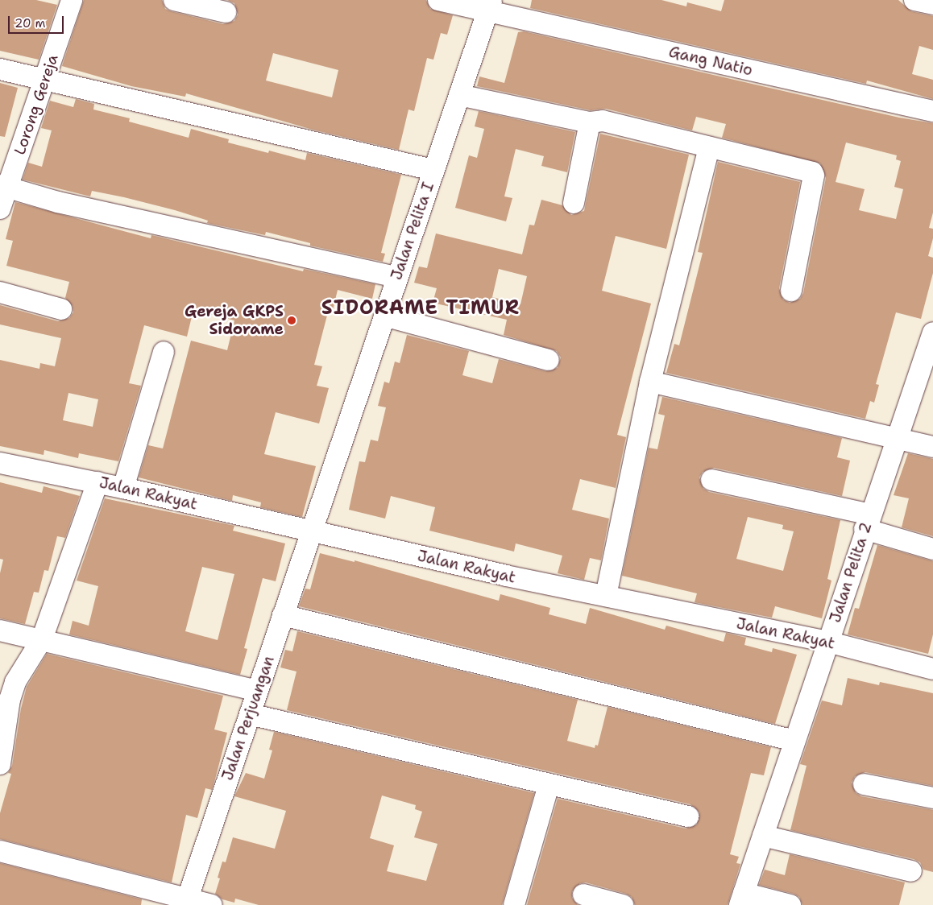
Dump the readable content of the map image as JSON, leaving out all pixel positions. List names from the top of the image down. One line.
{"streets":{"street":["Gang Natio","Lorong Gereja","Jalan Pelita I","Jalan Rakyat","Jalan Pelita 2","Jalan Perjuangan"]},"crossings":[["Gang Natio","Jalan Pelita I"],["Jalan Pelita I","Jalan Rakyat"],["Jalan Pelita I","Jalan Perjuangan"],["Jalan Rakyat","Jalan Pelita 2"],["Jalan Rakyat","Jalan Perjuangan"]],"districts":["SIDORAME TIMUR"],"places":["Gereja GKPS Sidorame"],"scale_bar":"20 m"}
